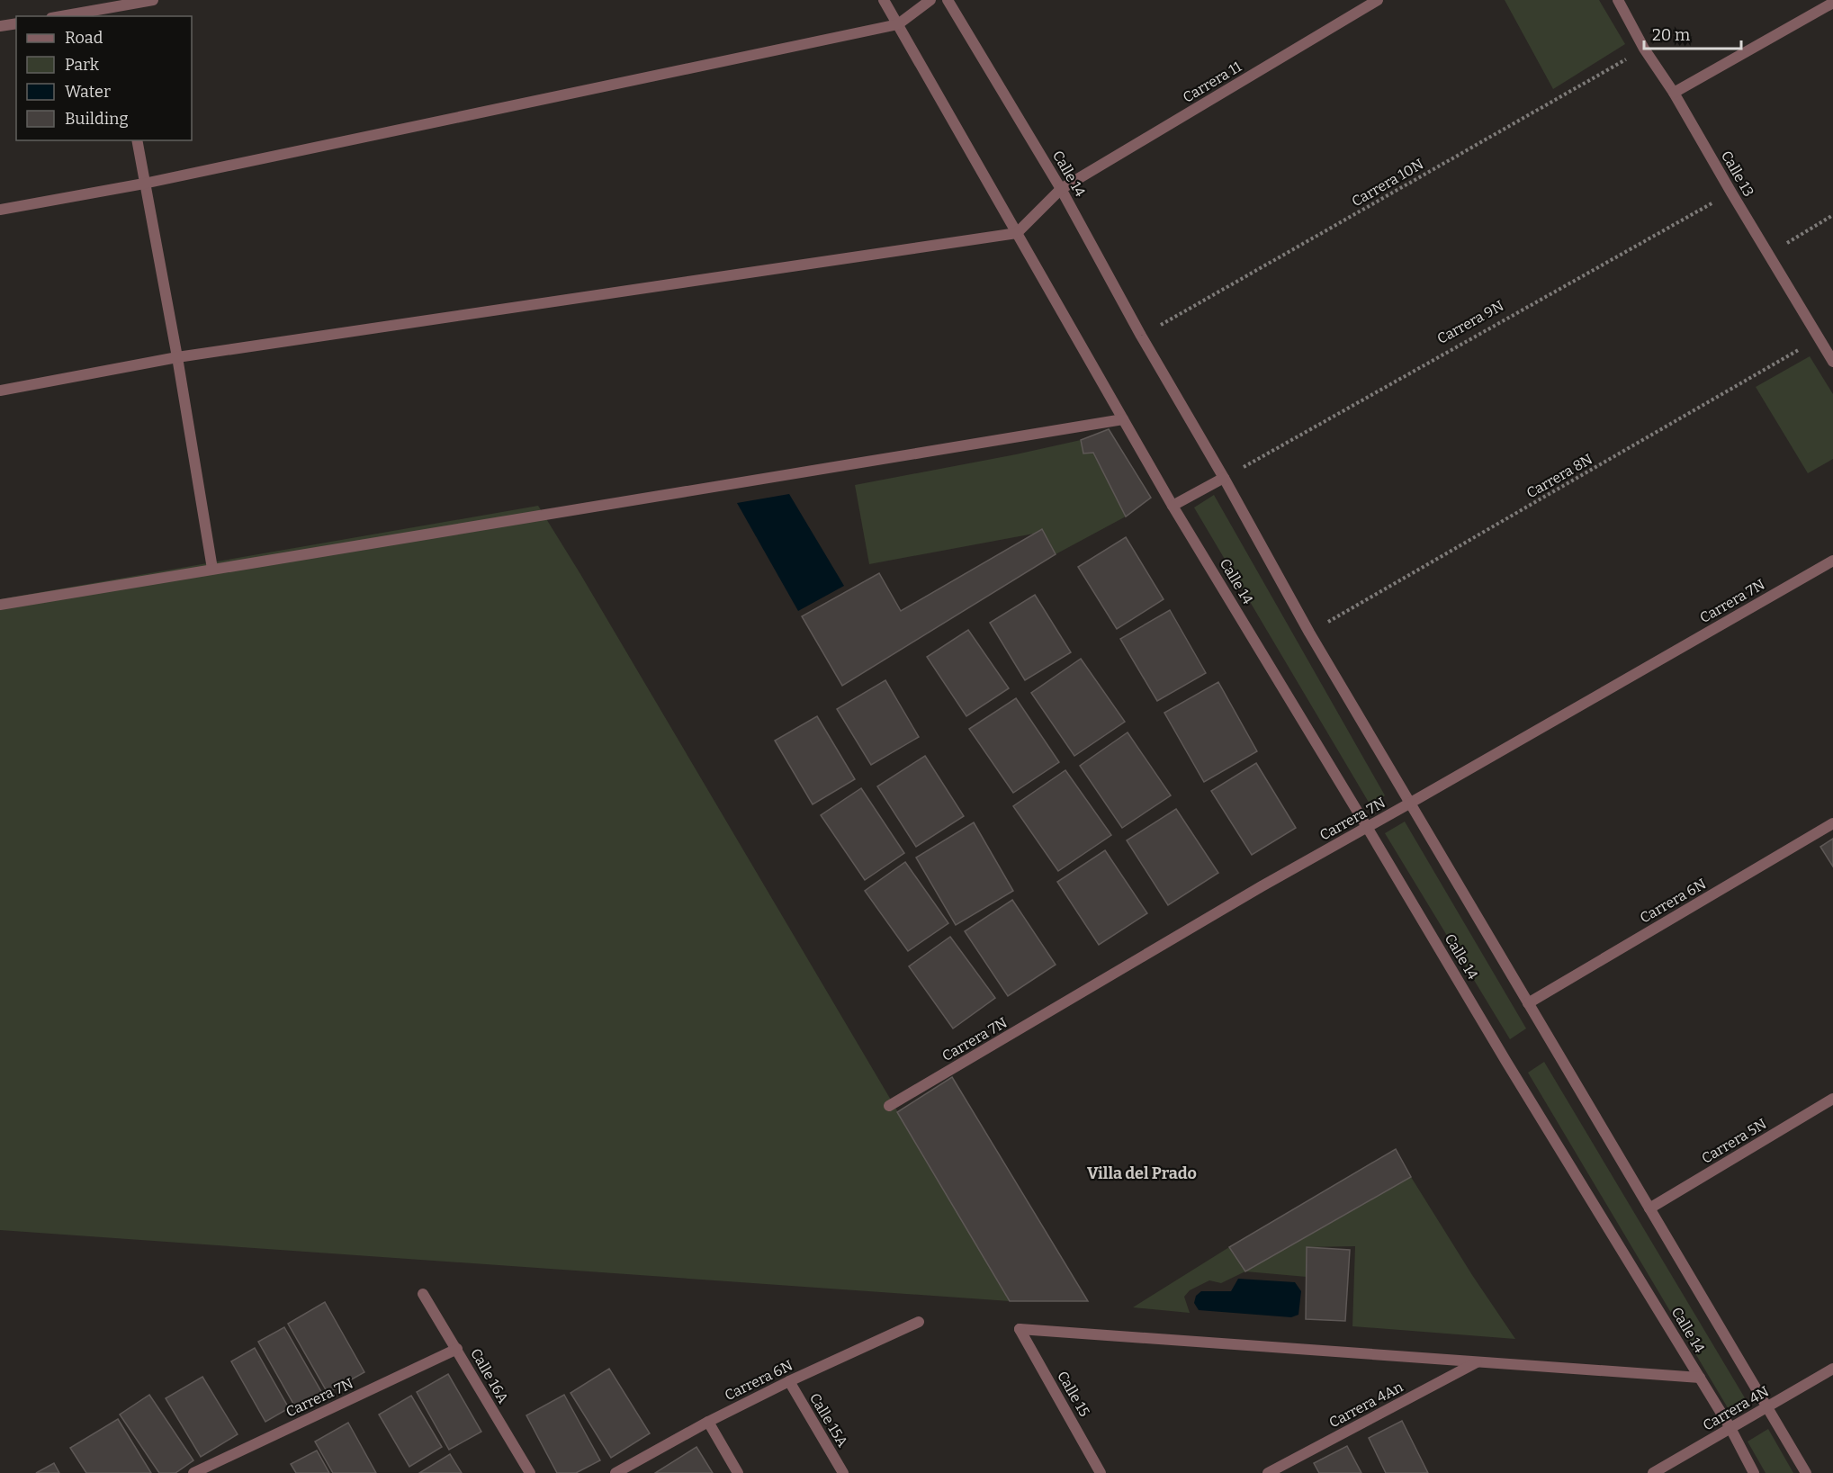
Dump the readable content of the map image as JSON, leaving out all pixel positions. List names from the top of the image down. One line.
{"streets":{"street":["Carrera 11","Calle 14","Calle 13","Carrera 7N","Carrera 6N","Carrera 5N","Calle 16A","Calle 15","Carrera 4An","Carrera 4N","Calle 15A"],"path":["Carrera 10N","Carrera 9N","Carrera 8N"]},"crossings":[["Carrera 11","Calle 14"],["Calle 14","Carrera 10N"],["Calle 14","Carrera 9N"],["Calle 14","Carrera 8N"],["Calle 14","Carrera 7N"],["Calle 14","Carrera 6N"],["Calle 14","Carrera 5N"],["Calle 14","Carrera 4N"],["Calle 13","Carrera 10N"],["Calle 13","Carrera 9N"],["Calle 13","Carrera 8N"],["Carrera 7N","Calle 16A"],["Carrera 6N","Calle 15A"],["Calle 15","Carrera 4An"]],"districts":["Villa del Prado"],"legend":["Road","Park","Water","Building"],"scale_bar":"20 m"}
